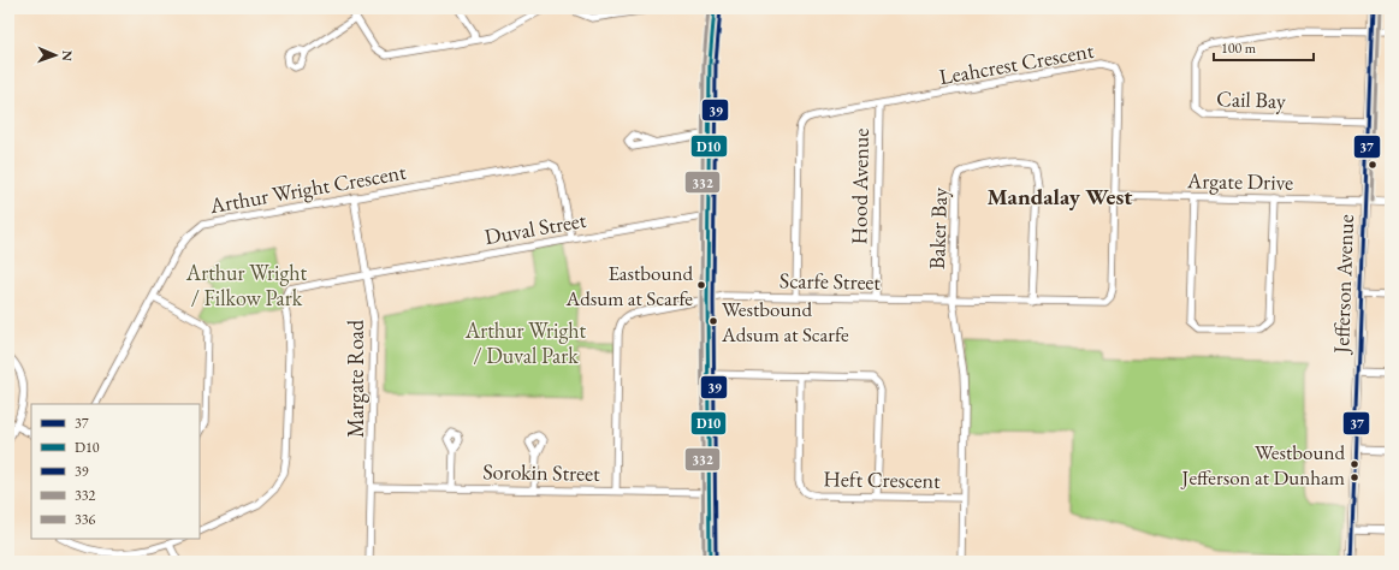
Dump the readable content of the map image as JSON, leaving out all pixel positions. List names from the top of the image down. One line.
{"streets":{"street":["Leahcrest Crescent","Cail Bay","Argate Drive","Hood Avenue","Arthur Wright Crescent","Duval Street","Baker Bay","Scarfe Street","Jefferson Avenue","Margate Road","Sorokin Street","Heft Crescent"]},"crossings":[["Leahcrest Crescent","Argate Drive"],["Leahcrest Crescent","Hood Avenue"],["Leahcrest Crescent","Baker Bay"],["Leahcrest Crescent","Scarfe Street"],["Cail Bay","Jefferson Avenue"],["Argate Drive","Jefferson Avenue"],["Hood Avenue","Scarfe Street"],["Arthur Wright Crescent","Duval Street"],["Arthur Wright Crescent","Margate Road"],["Duval Street","Margate Road"],["Baker Bay","Scarfe Street"],["Scarfe Street","Sorokin Street"],["Margate Road","Sorokin Street"]],"districts":["Mandalay West"],"parks":["Arthur Wright / Filkow Park","Arthur Wright / Duval Park"],"places":["Eastbound Adsum at Scarfe","Westbound Adsum at Scarfe","Westbound Jefferson at Dunham"],"lines":["transit line 37","transit line D10","transit line 39","transit line 332","transit line 336"],"legend":["37","D10","39","332","336"],"scale_bar":"100 m","north":"right"}
